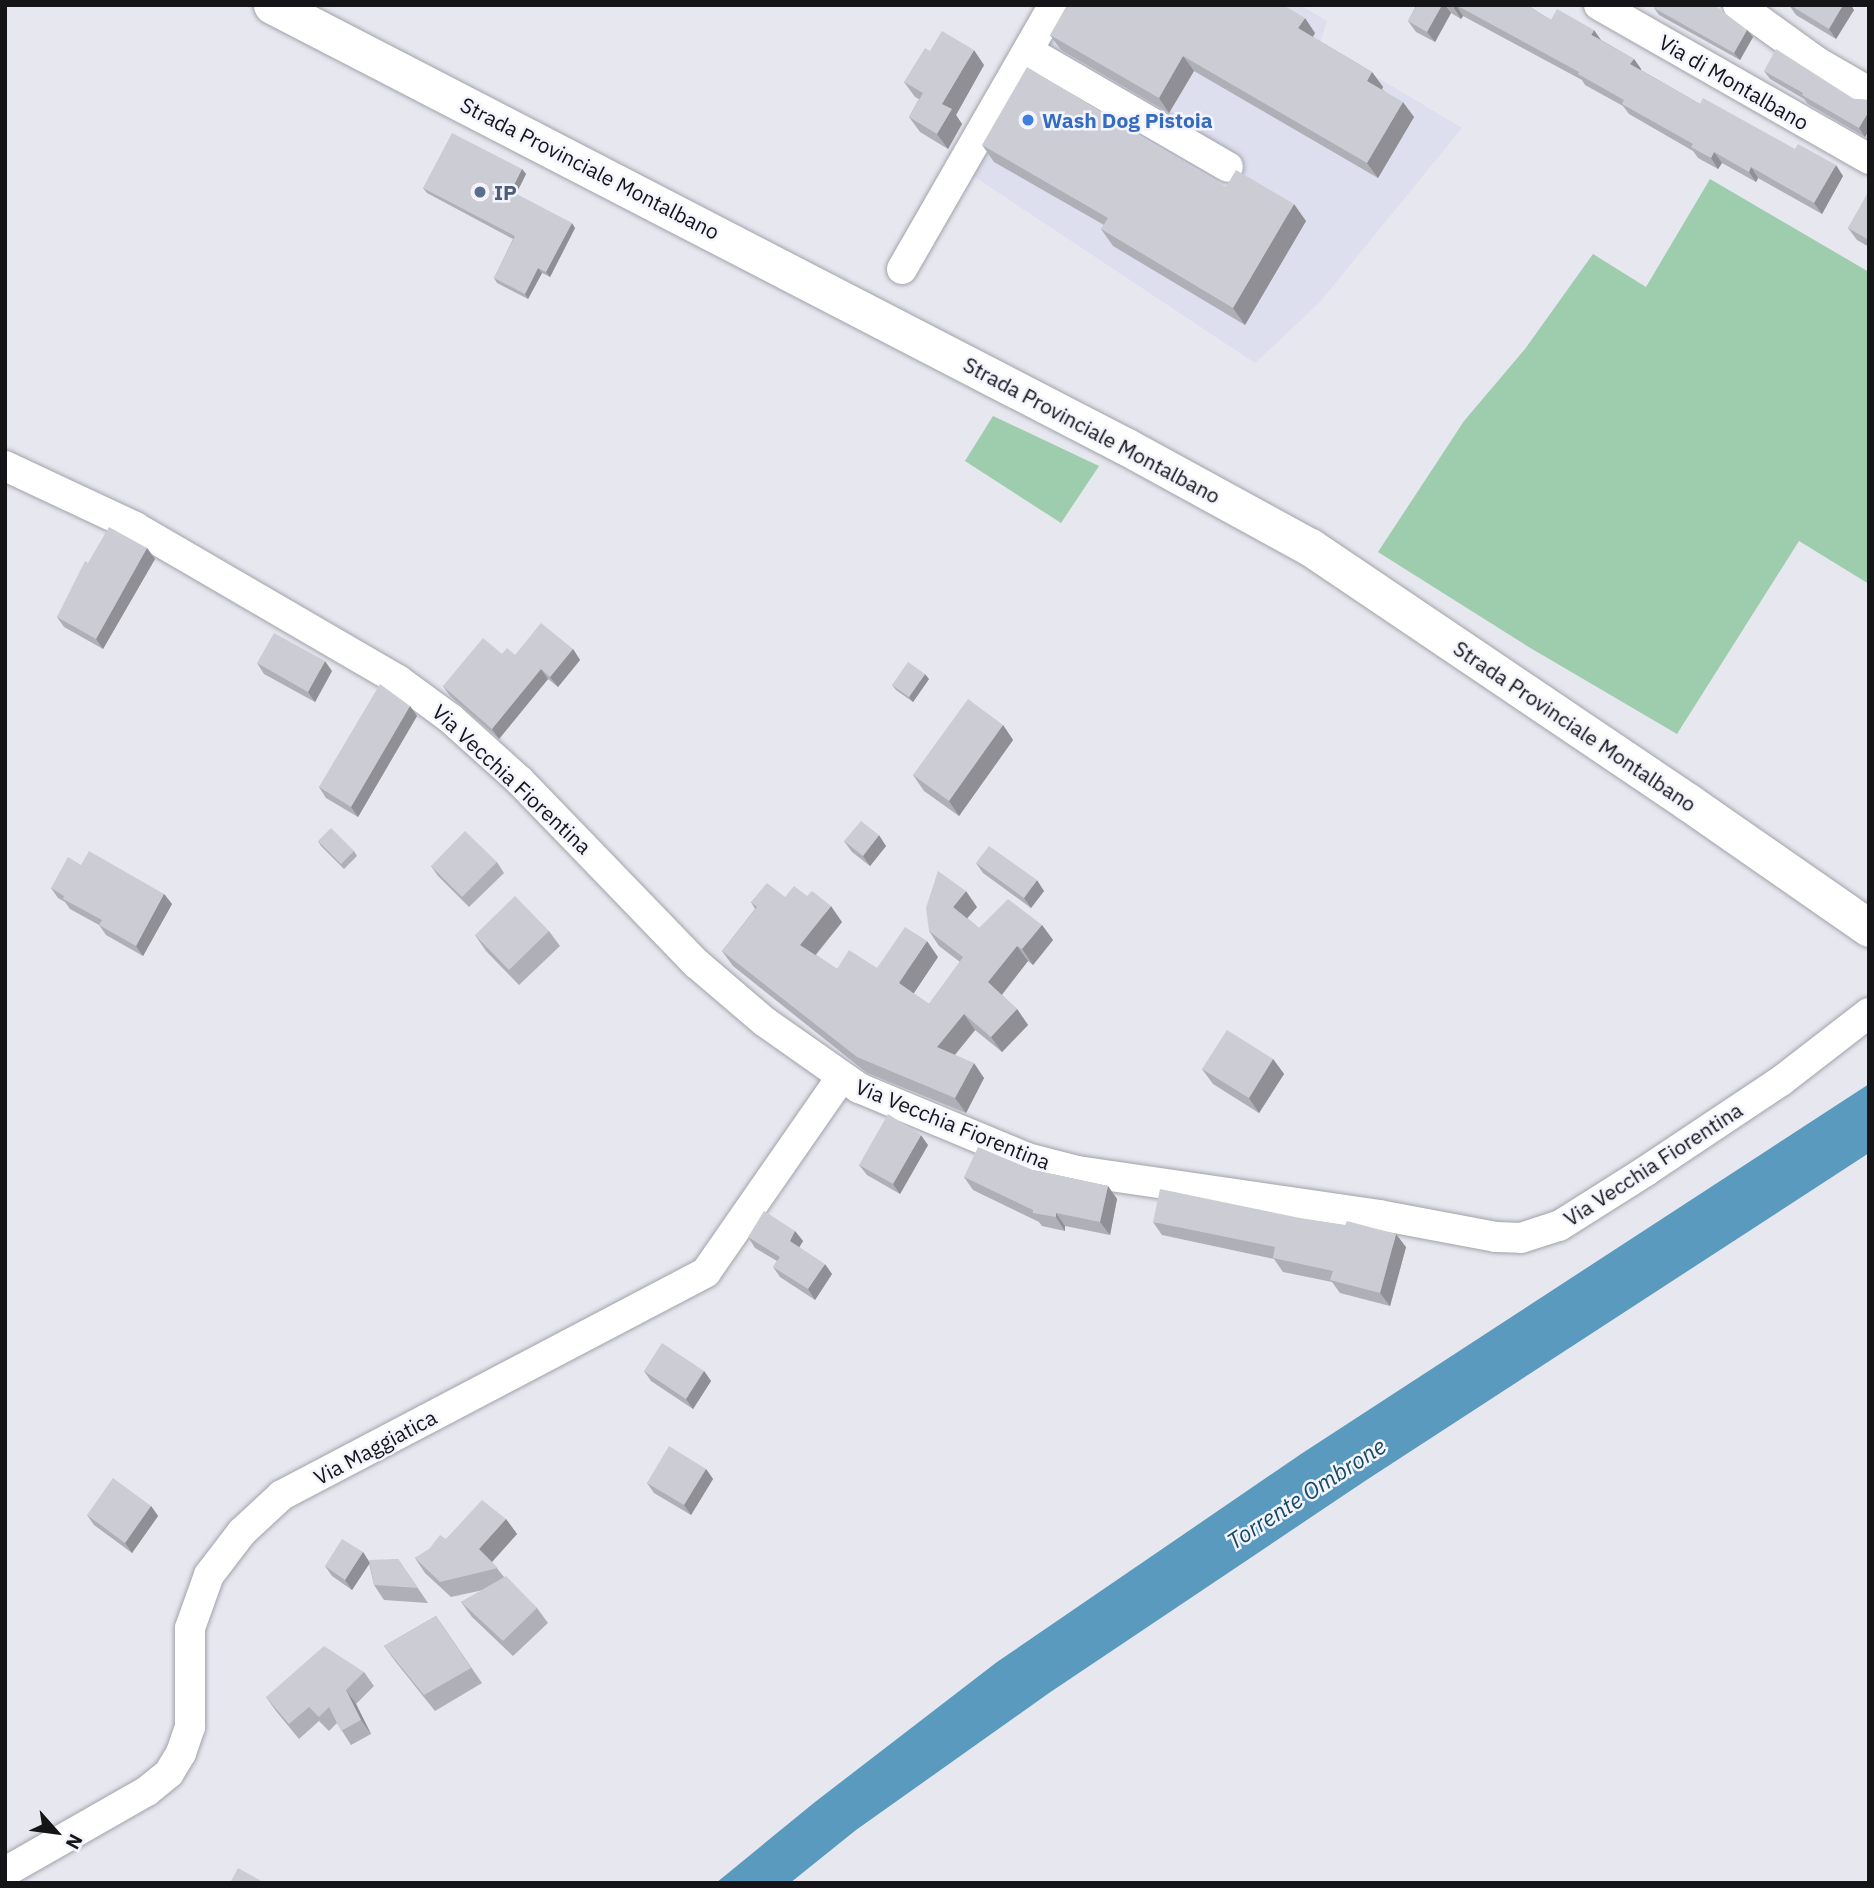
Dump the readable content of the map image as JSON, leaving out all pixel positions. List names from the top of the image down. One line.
{"streets":{"main road":["Strada Provinciale Montalbano"],"street":["Via di Montalbano","Via Vecchia Fiorentina","Via Maggiatica"]},"crossings":[["Via Vecchia Fiorentina","Via Maggiatica"]],"water":["Torrente Ombrone"],"places":["Wash Dog Pistoia","IP"],"north":"bottom right"}
